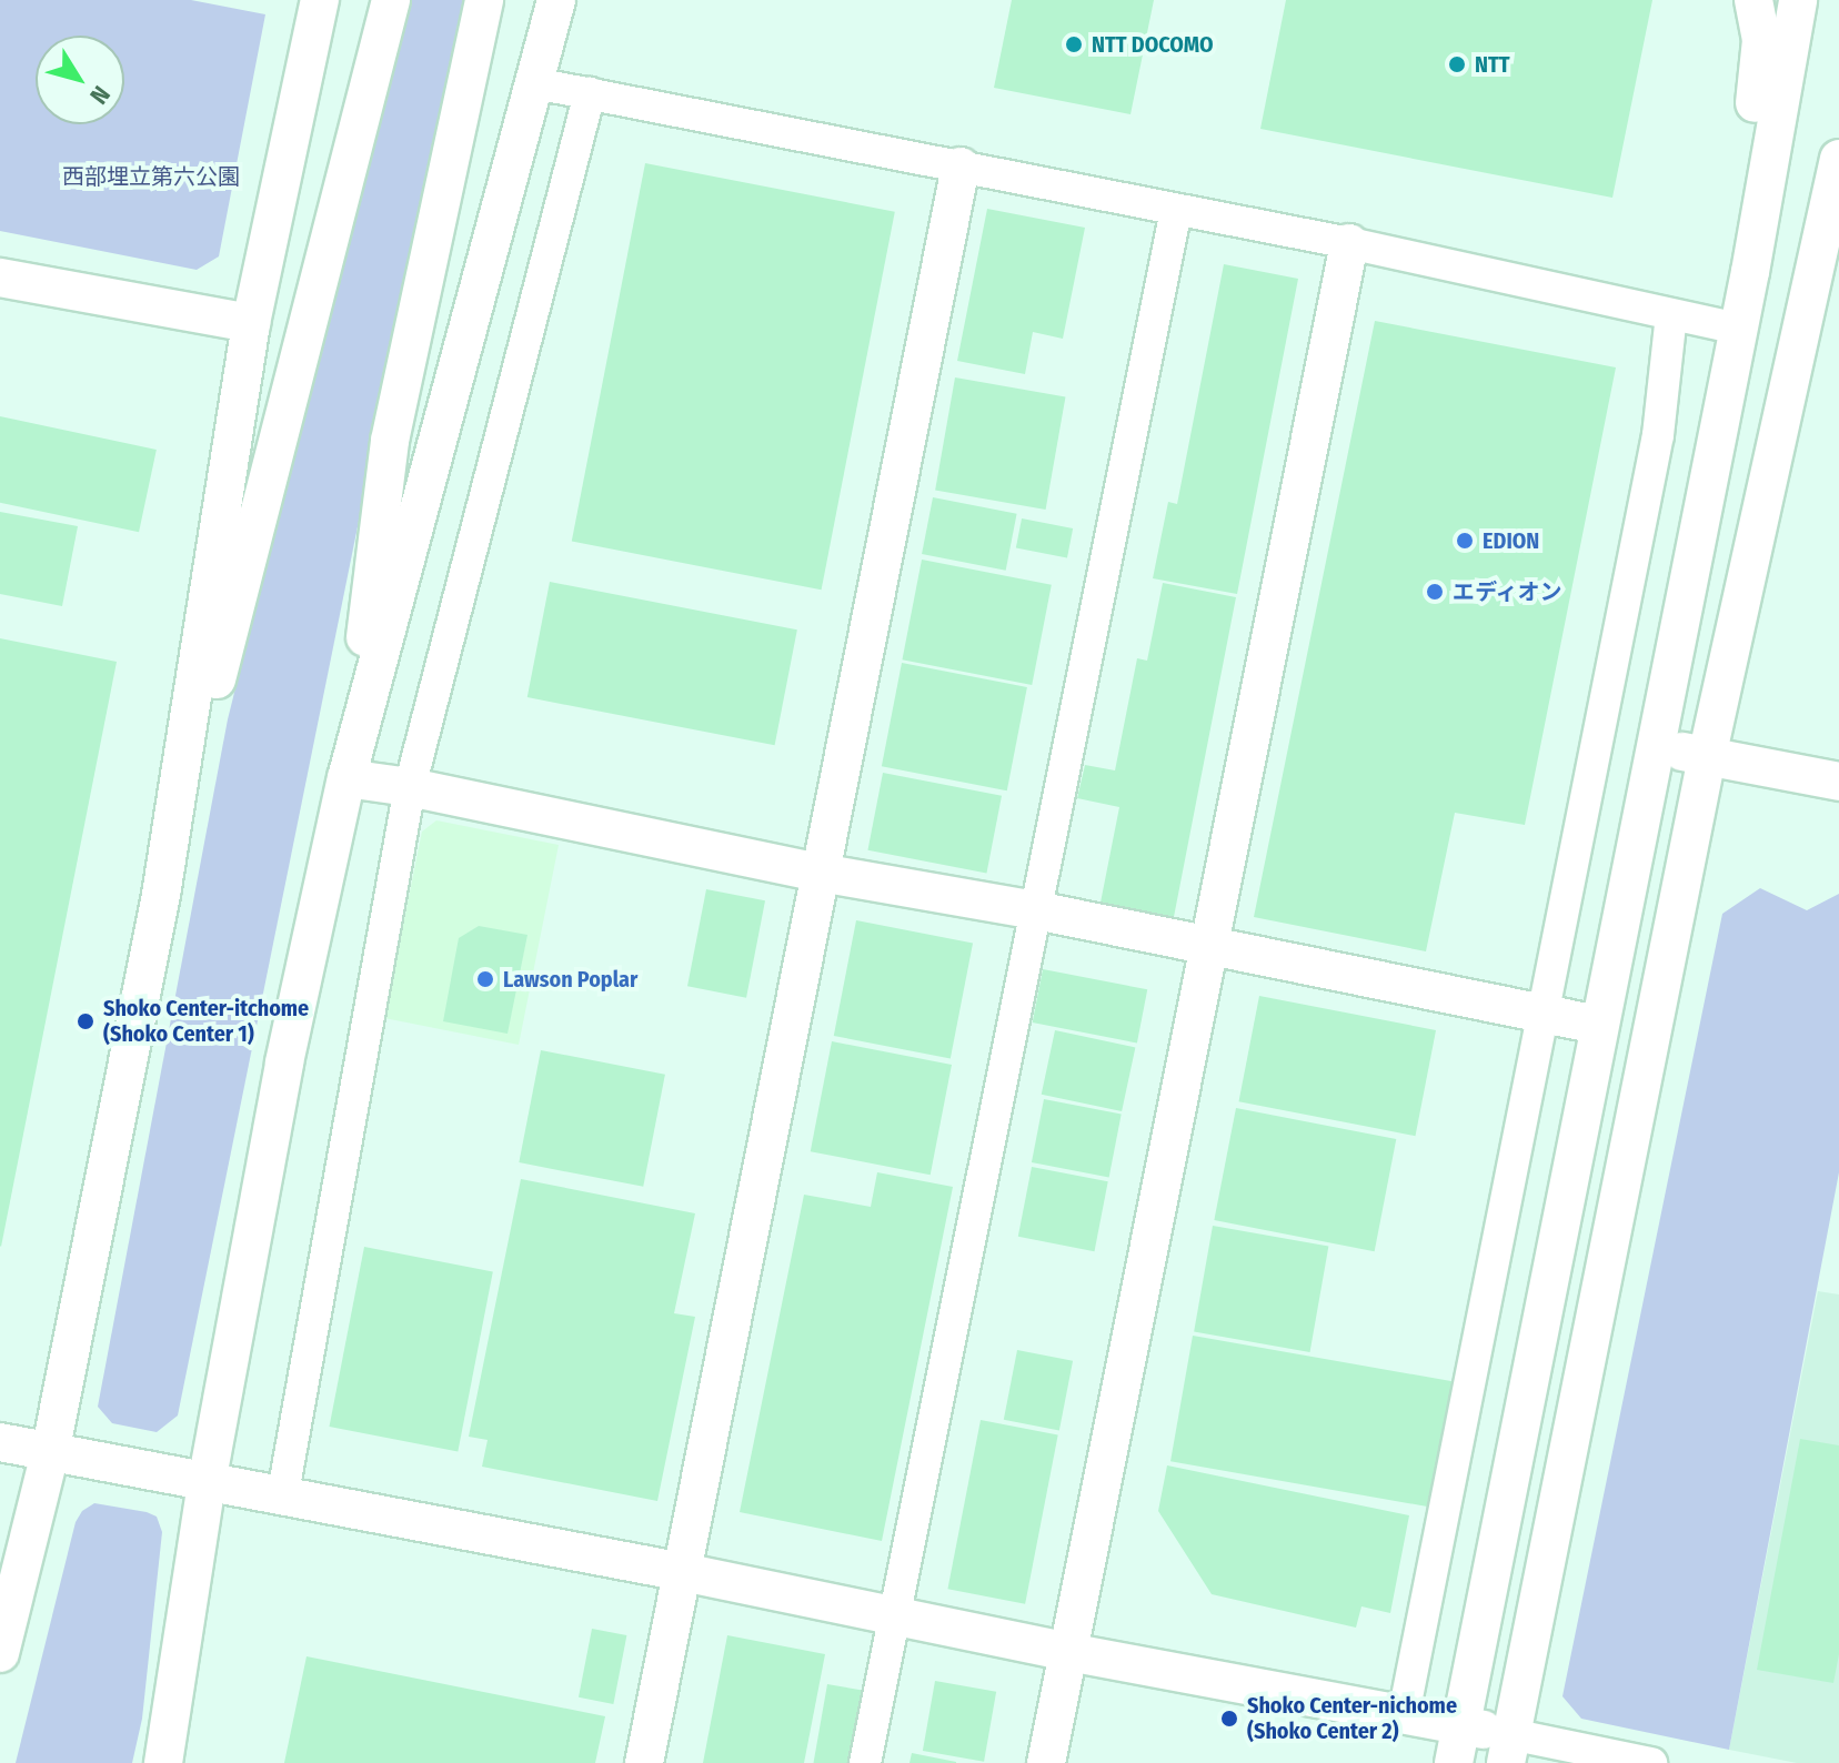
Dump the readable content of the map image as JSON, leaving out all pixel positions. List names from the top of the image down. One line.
{"parks":["西部埋立第六公園"],"places":["NTT DOCOMO","NTT","EDION","エディオン","Lawson Poplar","Shoko Center-itchome (Shoko Center 1)","Shoko Center-nichome (Shoko Center 2)"],"north":"bottom right"}
